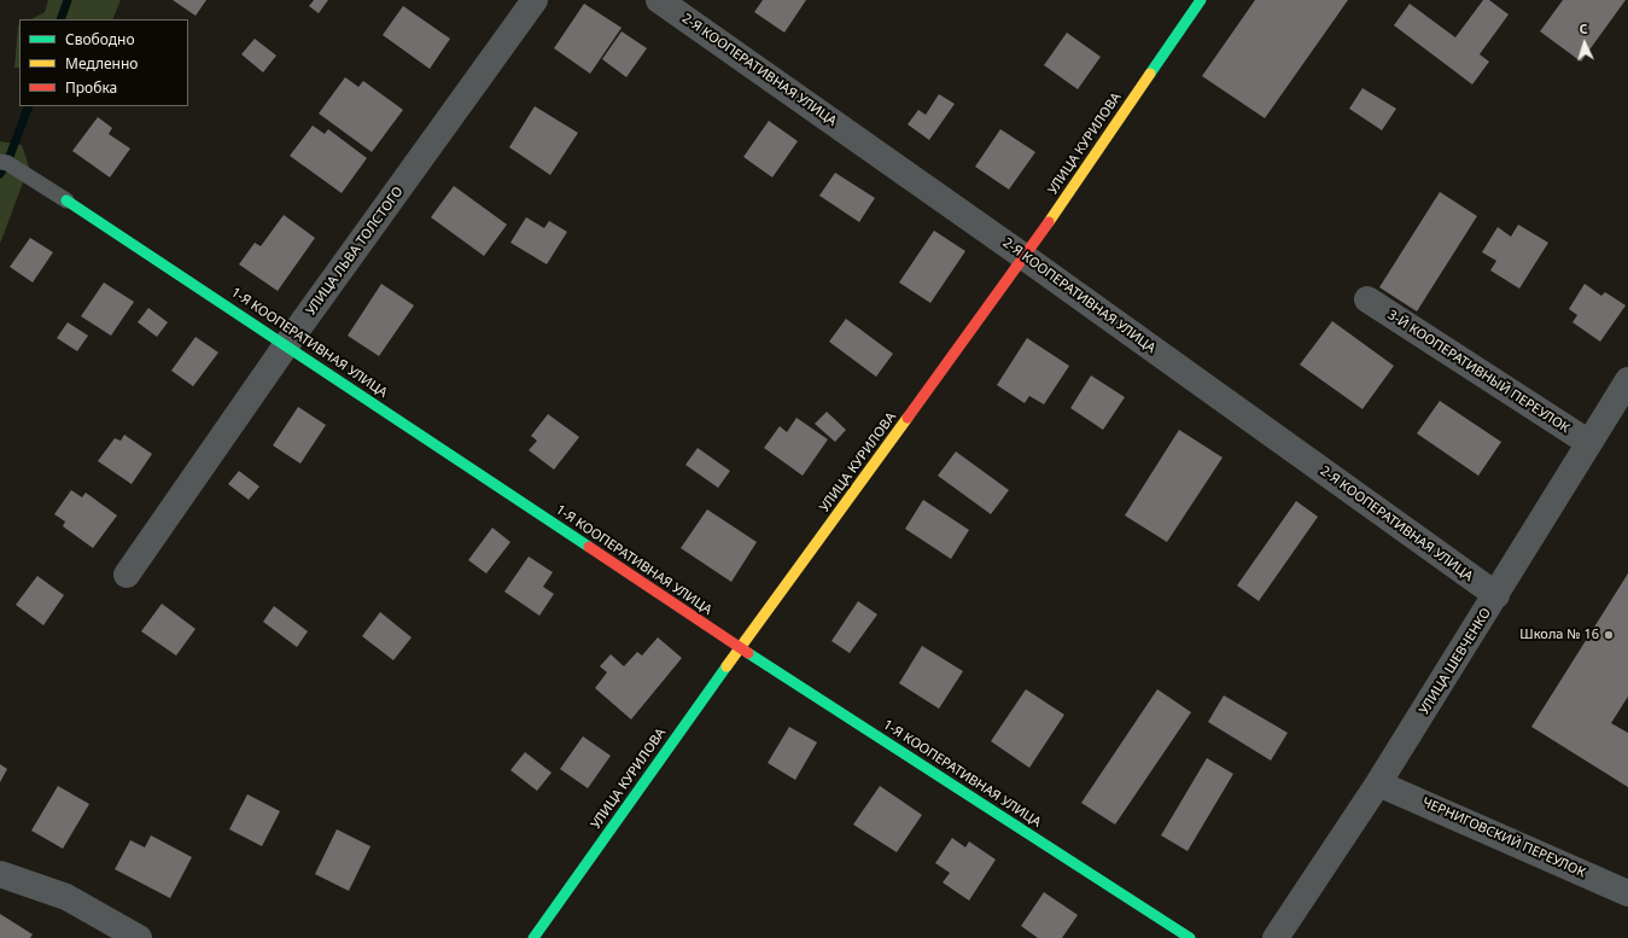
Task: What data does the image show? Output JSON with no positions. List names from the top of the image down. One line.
{"streets":{"street":["2-Я КООПЕРАТИВНАЯ УЛИЦА","УЛИЦА КУРИЛОВА","УЛИЦА ЛЬВА ТОЛСТОГО","1-Я КООПЕРАТИВНАЯ УЛИЦА","3-Й КООПЕРАТИВНЫЙ ПЕРЕУЛОК","УЛИЦА ШЕВЧЕНКО","ЧЕРНИГОВСКИЙ ПЕРЕУЛОК"]},"crossings":[["2-Я КООПЕРАТИВНАЯ УЛИЦА","УЛИЦА КУРИЛОВА"],["2-Я КООПЕРАТИВНАЯ УЛИЦА","УЛИЦА ШЕВЧЕНКО"],["УЛИЦА КУРИЛОВА","1-Я КООПЕРАТИВНАЯ УЛИЦА"],["УЛИЦА ЛЬВА ТОЛСТОГО","1-Я КООПЕРАТИВНАЯ УЛИЦА"],["3-Й КООПЕРАТИВНЫЙ ПЕРЕУЛОК","УЛИЦА ШЕВЧЕНКО"],["УЛИЦА ШЕВЧЕНКО","ЧЕРНИГОВСКИЙ ПЕРЕУЛОК"]],"places":["Школа № 16"],"legend":["Свободно","Медленно","Пробка"],"north":"top"}
